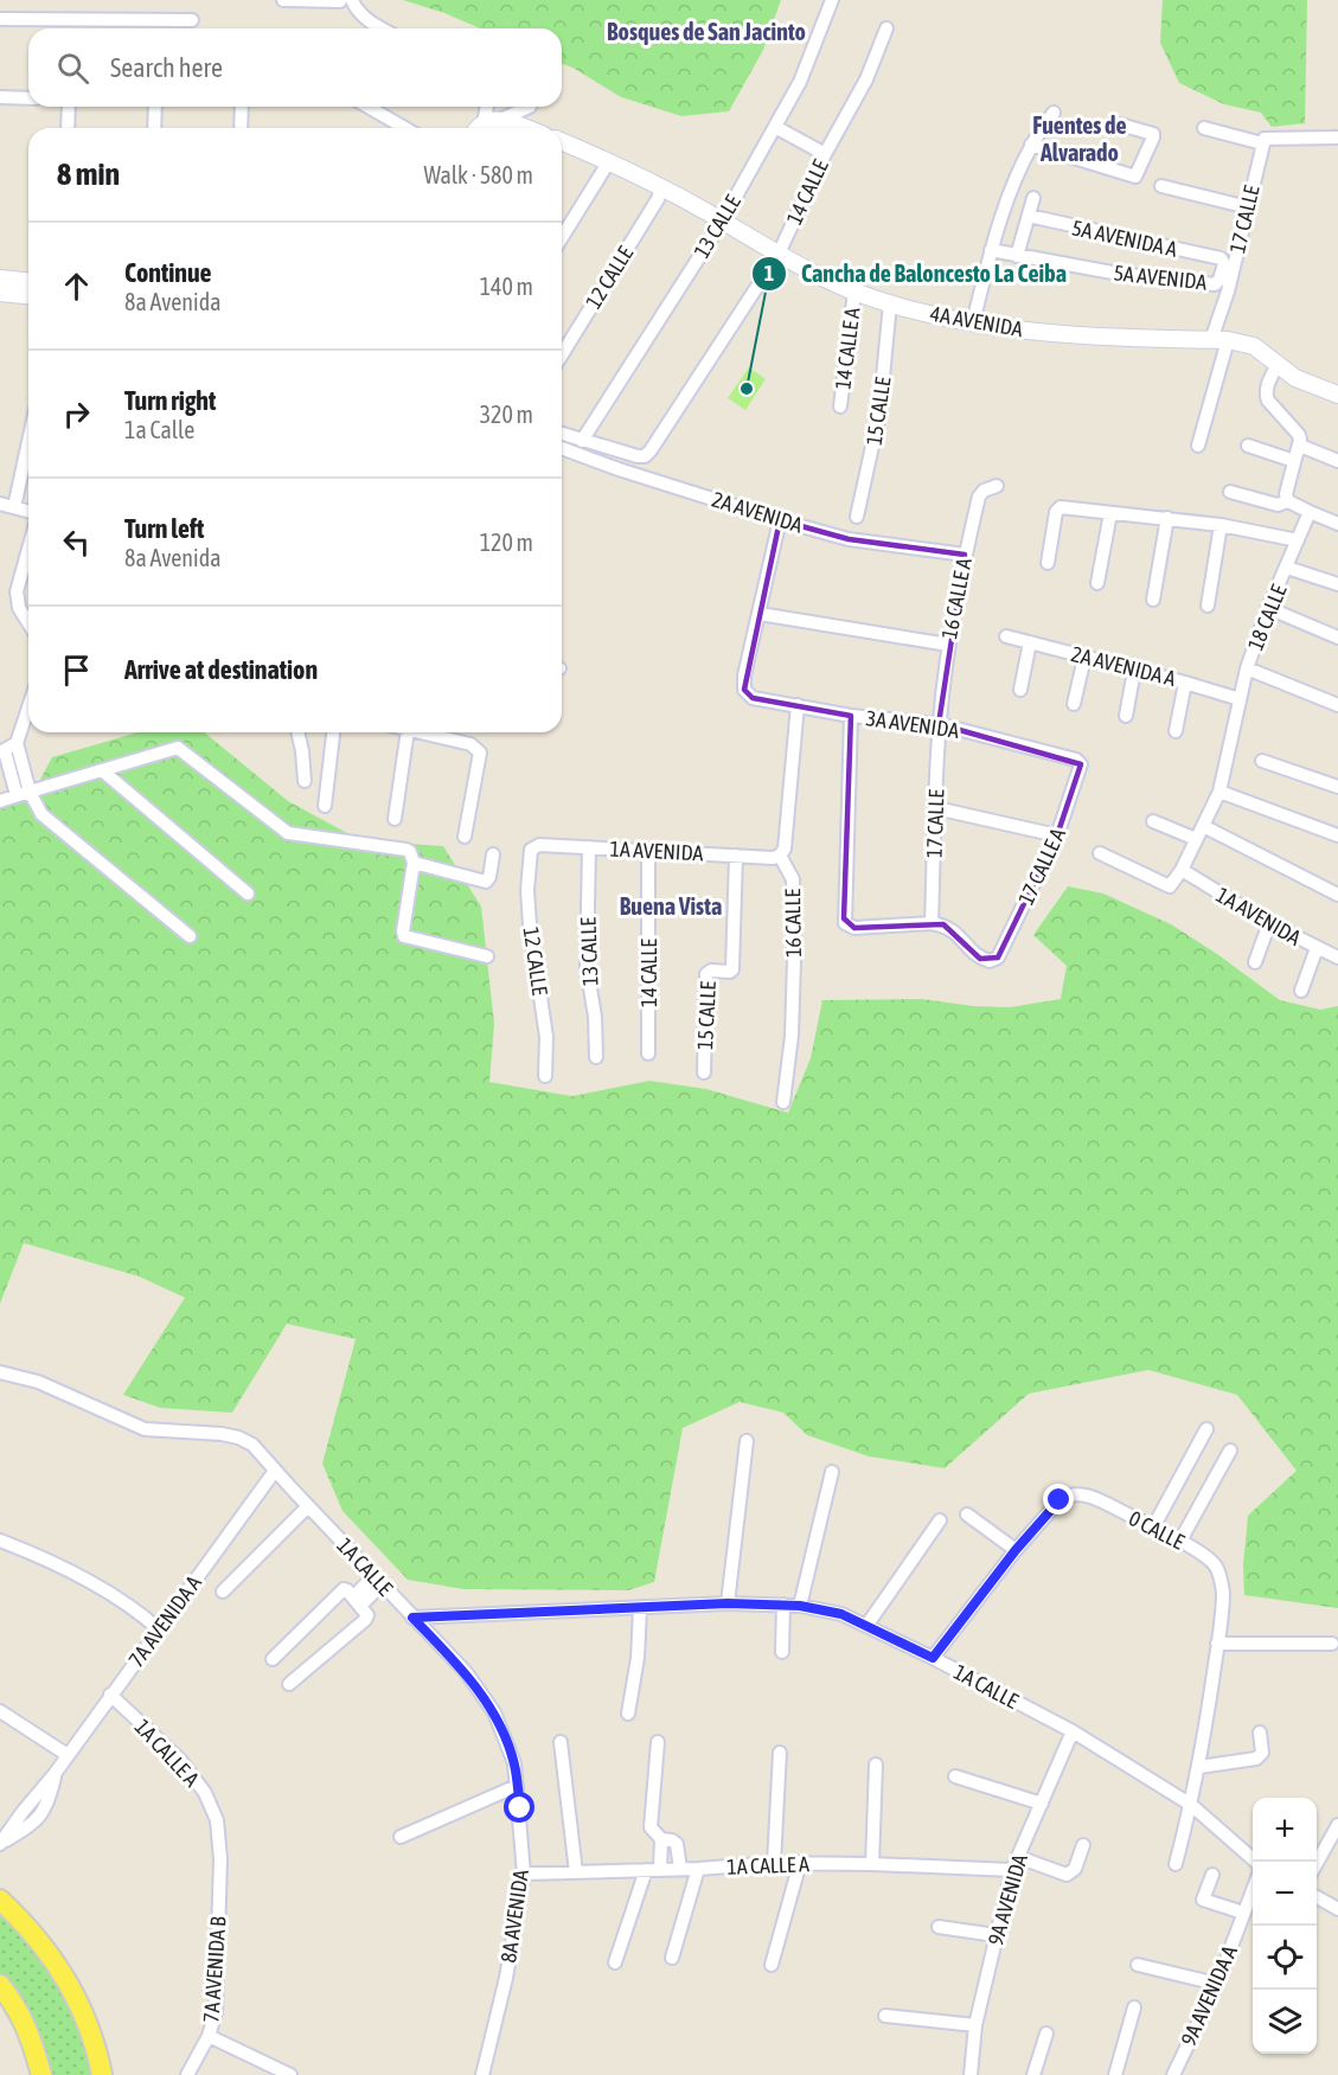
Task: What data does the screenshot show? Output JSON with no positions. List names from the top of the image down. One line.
{"streets":{"street":["14 CALLE","17 CALLE","13 CALLE","5A AVENIDA A","12 CALLE","5A AVENIDA","4A AVENIDA","14 CALLE A","15 CALLE","2A AVENIDA","16 CALLE A","18 CALLE","2A AVENIDA A","3A AVENIDA","1A AVENIDA","17 CALLE A","16 CALLE","0 CALLE","1A CALLE","7A AVENIDA A","1A CALLE A","9A AVENIDA","8A AVENIDA","7A AVENIDA B","9A AVENIDA A"]},"crossings":[["14 CALLE","13 CALLE"],["14 CALLE","4A AVENIDA"],["14 CALLE","1A AVENIDA"],["17 CALLE","4A AVENIDA"],["17 CALLE","16 CALLE A"],["17 CALLE","3A AVENIDA"],["17 CALLE","17 CALLE A"],["13 CALLE","4A AVENIDA"],["13 CALLE","1A AVENIDA"],["5A AVENIDA A","5A AVENIDA"],["12 CALLE","4A AVENIDA"],["12 CALLE","1A AVENIDA"],["4A AVENIDA","14 CALLE A"],["4A AVENIDA","15 CALLE"],["15 CALLE","1A AVENIDA"],["2A AVENIDA","16 CALLE A"],["16 CALLE A","3A AVENIDA"],["18 CALLE","2A AVENIDA A"],["18 CALLE","1A AVENIDA"],["3A AVENIDA","17 CALLE A"],["1A AVENIDA","16 CALLE"],["1A CALLE","7A AVENIDA A"],["1A CALLE","9A AVENIDA"],["1A CALLE","8A AVENIDA"],["7A AVENIDA A","1A CALLE A"],["1A CALLE A","9A AVENIDA"],["1A CALLE A","8A AVENIDA"],["1A CALLE A","7A AVENIDA B"]],"districts":["Bosques de San Jacinto","Fuentes de Alvarado","Buena Vista"],"places":["Cancha de Baloncesto La Ceiba"],"page":{"search":"Search here","heading":["8 min","Walk · 580 m"],"list":[["Continue","8a Avenida","140 m"],["Turn right","1a Calle","320 m"],["Turn left","8a Avenida","120 m"],"Arrive at destination"],"map_buttons":["+","−"]}}
